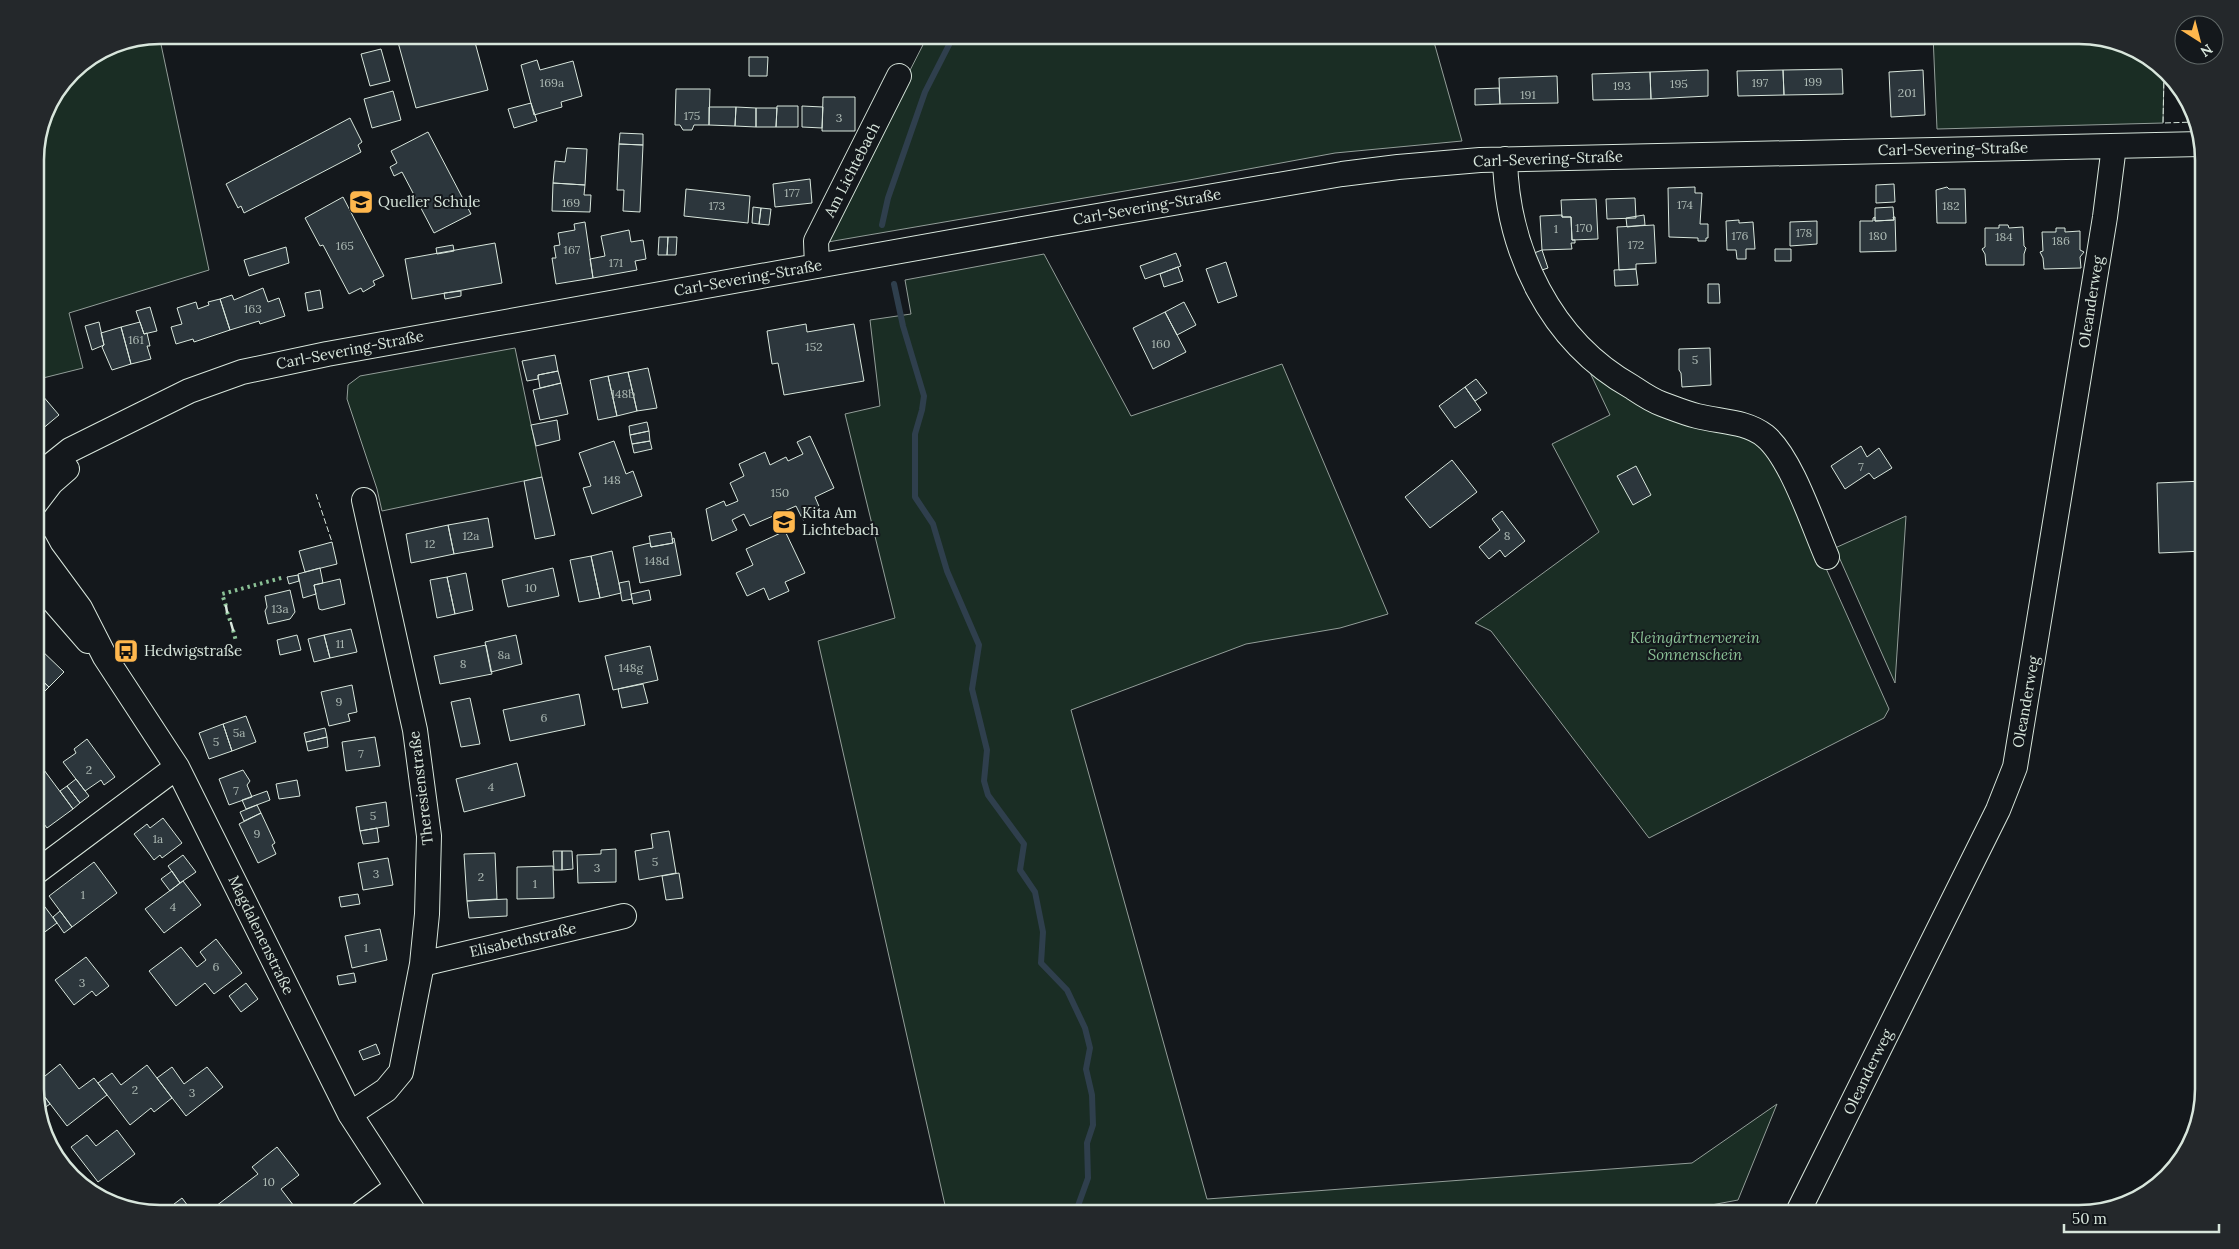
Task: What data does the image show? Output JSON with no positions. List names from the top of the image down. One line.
{"streets":{"street":["Carl-Severing-Straße","Am Lichtebach","Oleanderweg","Theresienstraße","Magdalenenstraße","Elisabethstraße"]},"crossings":[["Carl-Severing-Straße","Am Lichtebach"],["Carl-Severing-Straße","Oleanderweg"],["Theresienstraße","Magdalenenstraße"],["Theresienstraße","Elisabethstraße"]],"parks":["Kleingärtnerverein Sonnenschein"],"places":{"school or university":["Queller Schule","Kita Am Lichtebach"],"bus stop":["Hedwigstraße"]},"house_numbers":["199","169a","197","195","193","201","191","175","3","177","169","174","173","182","170","1","178","176","180","184","186","172","165","167","171","163","161","160","152","5","148b","7","148","150","12a","8","12","148d","10","13a","11","8a","8","148g","9","6","5a","5","7","2","4","7","5","9","1a","5","3","3","2","1","1","4","1","6","3","2","3","10"],"scale_bar":"50 m","north":"bottom right"}
